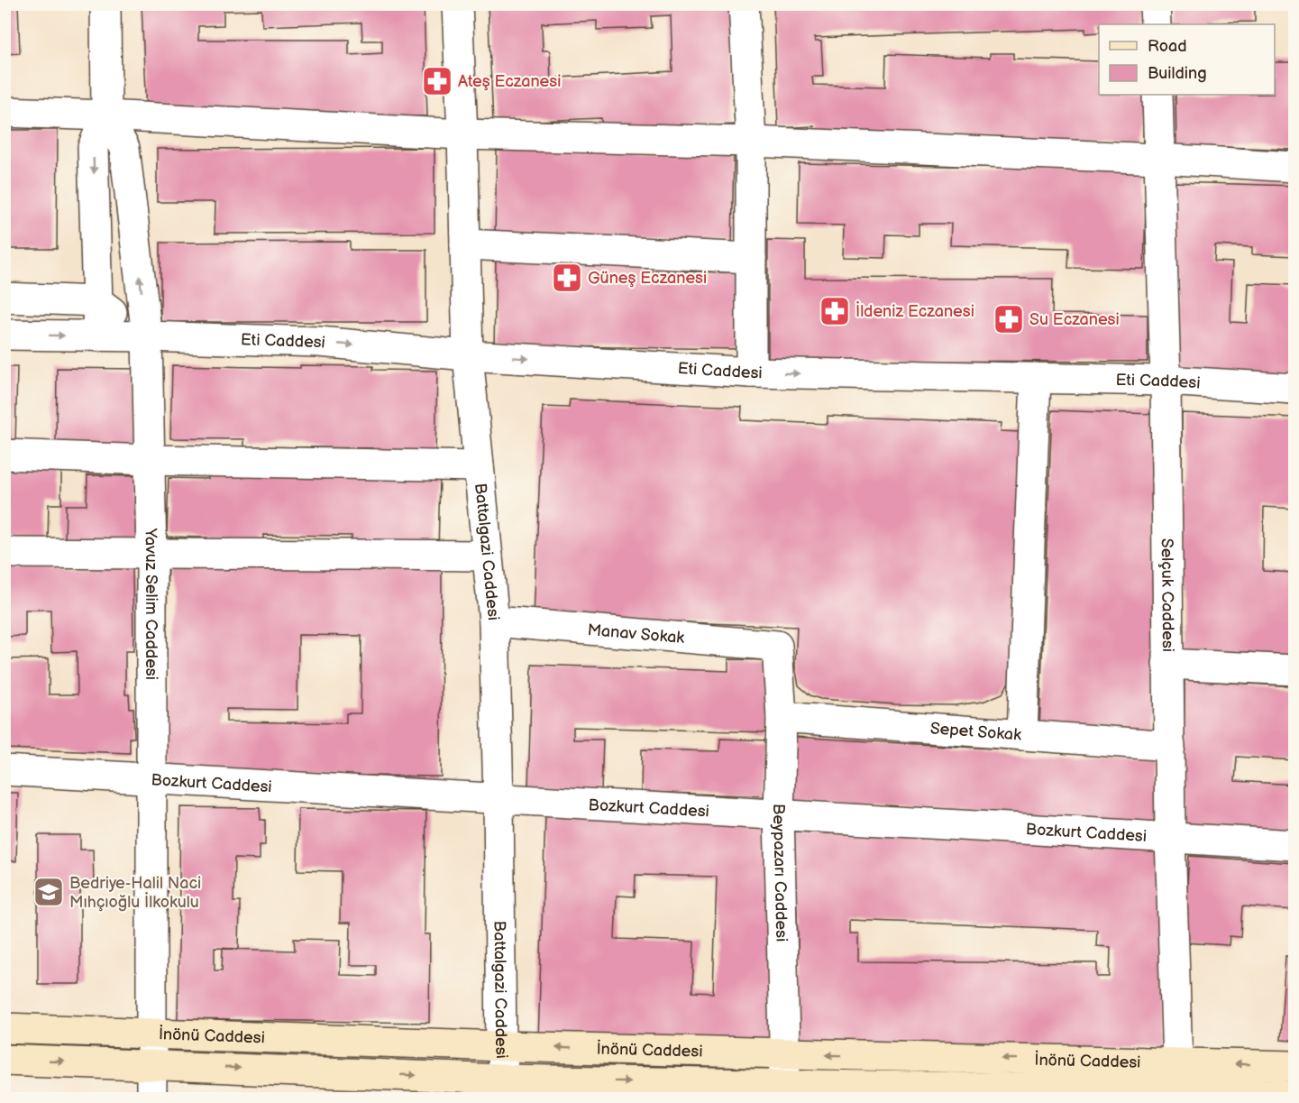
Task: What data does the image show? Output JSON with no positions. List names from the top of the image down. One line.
{"streets":{"main road":["İnönü Caddesi"],"street":["Eti Caddesi","Battalgazi Caddesi","Selçuk Caddesi","Yavuz Selim Caddesi","Manav Sokak","Sepet Sokak","Bozkurt Caddesi","Beypazarı Caddesi"]},"crossings":[["Eti Caddesi","Battalgazi Caddesi"],["Eti Caddesi","Selçuk Caddesi"],["Eti Caddesi","Yavuz Selim Caddesi"],["Battalgazi Caddesi","Manav Sokak"],["Battalgazi Caddesi","Bozkurt Caddesi"],["Battalgazi Caddesi","İnönü Caddesi"],["Selçuk Caddesi","Sepet Sokak"],["Selçuk Caddesi","Bozkurt Caddesi"],["Selçuk Caddesi","İnönü Caddesi"],["Yavuz Selim Caddesi","Bozkurt Caddesi"],["Yavuz Selim Caddesi","İnönü Caddesi"],["Manav Sokak","Beypazarı Caddesi"],["Sepet Sokak","Beypazarı Caddesi"],["Bozkurt Caddesi","Beypazarı Caddesi"],["Beypazarı Caddesi","İnönü Caddesi"]],"places":{"pharmacy":["Ateş Eczanesi","Güneş Eczanesi","İldeniz Eczanesi","Su Eczanesi"],"school or university":["Bedriye-Halil Naci Mıhçıoğlu İlkokulu"]},"legend":["Road","Building"]}
